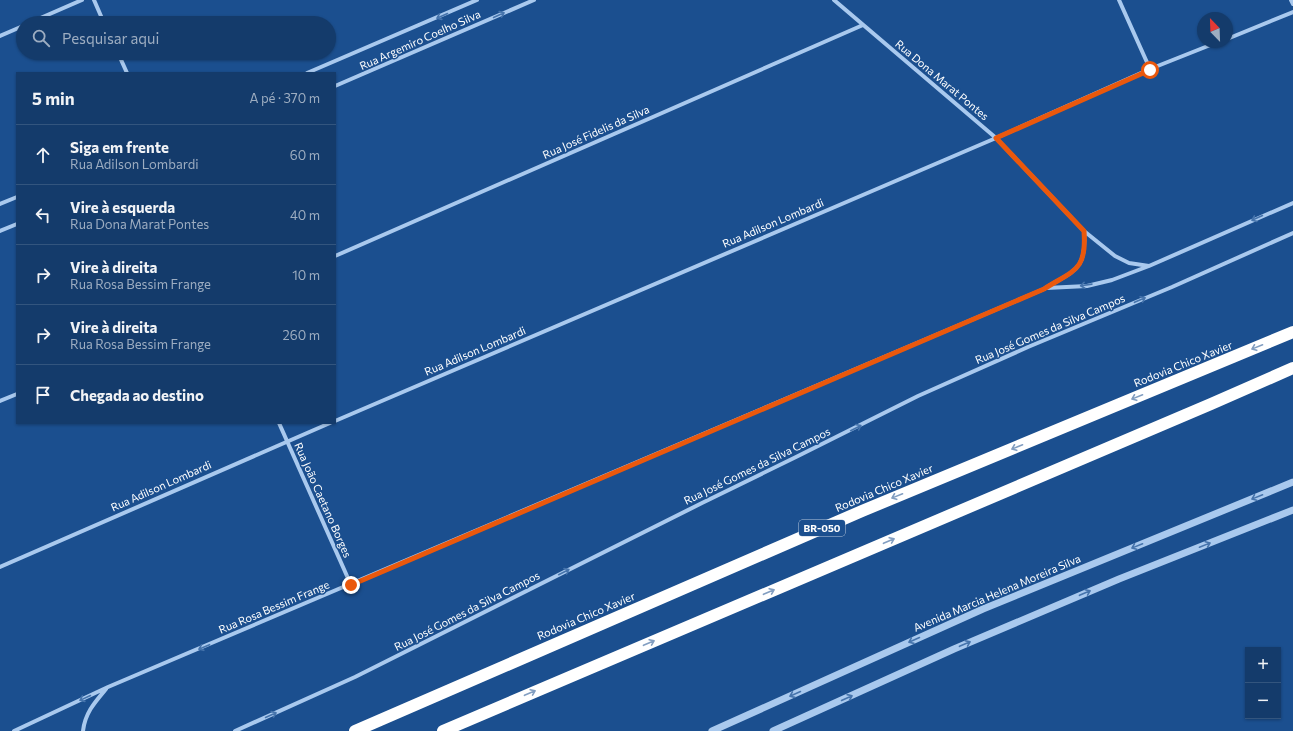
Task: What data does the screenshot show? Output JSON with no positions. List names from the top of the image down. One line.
{"streets":{"highway":["Rodovia Chico Xavier","BR-050"],"street":["Rua Argemiro Coelho Silva","Rua Dona Marat Pontes","Rua José Fidelis da Silva","Rua Adilson Lombardi","Rua José Gomes da Silva Campos","Rua João Caetano Borges","Avenida Marcia Helena Moreira Silva","Rua Rosa Bessim Frange"]},"crossings":[["Rua Dona Marat Pontes","Rua José Fidelis da Silva"],["Rua Dona Marat Pontes","Rua Adilson Lombardi"],["Rua Dona Marat Pontes","Rua Rosa Bessim Frange"],["Rua Adilson Lombardi","Rua João Caetano Borges"],["Rua João Caetano Borges","Rua Rosa Bessim Frange"]],"one_way":["Rua José Gomes da Silva Campos"],"north":"top left","page":{"search":"Pesquisar aqui","heading":["5 min","A pé · 370 m"],"list":[["Siga em frente","Rua Adilson Lombardi","60 m"],["Vire à esquerda","Rua Dona Marat Pontes","40 m"],["Vire à direita","Rua Rosa Bessim Frange","10 m"],["Vire à direita","Rua Rosa Bessim Frange","260 m"],"Chegada ao destino"],"map_buttons":["+","−"]}}
